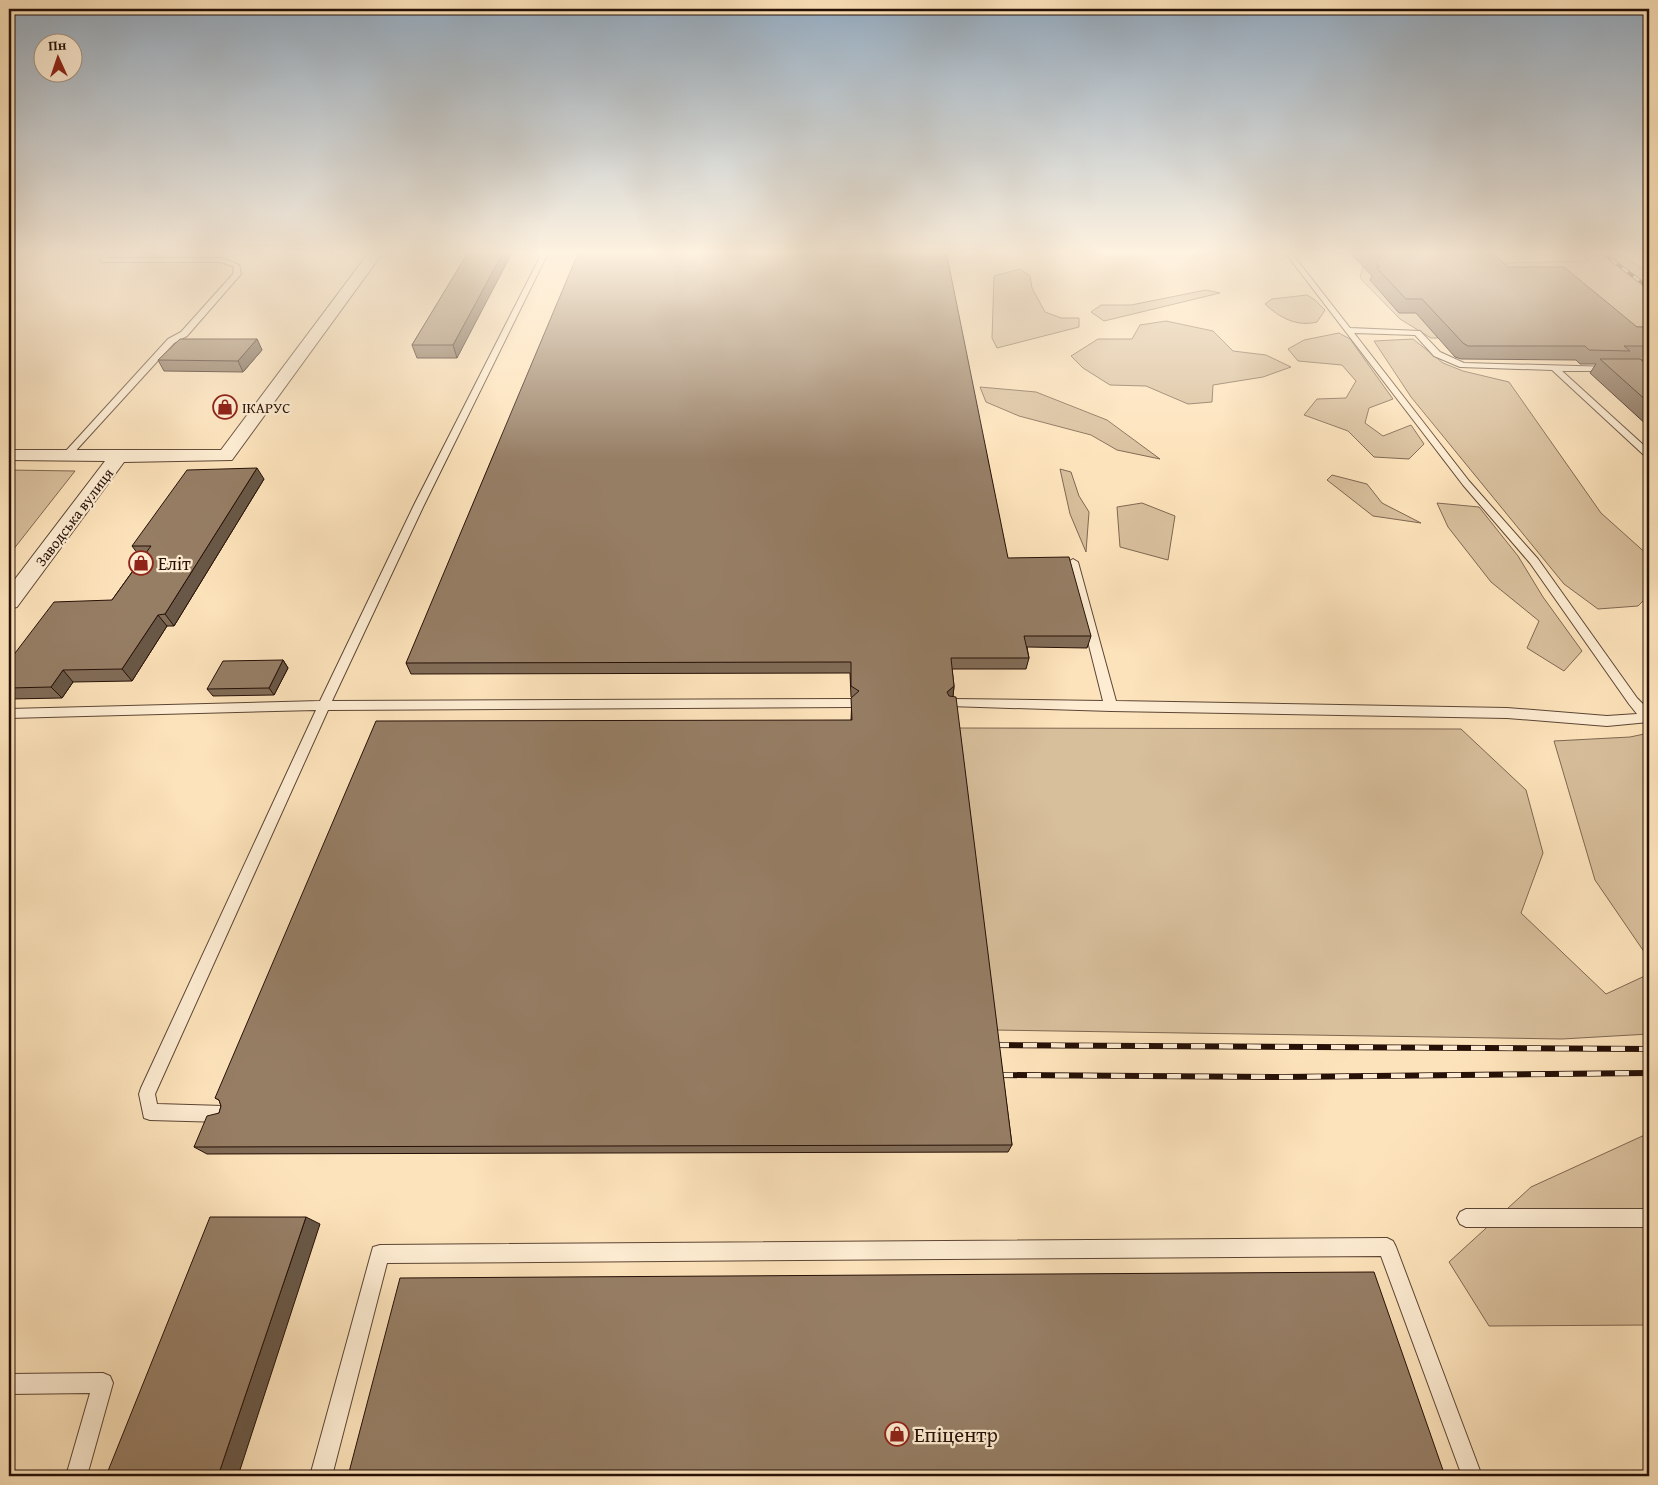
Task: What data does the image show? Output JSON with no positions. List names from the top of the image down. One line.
{"streets":{"street":["Заводська вулиця"]},"places":{"shop":["ІКАРУС","Еліт","Епіцентр"]},"north":"top"}
